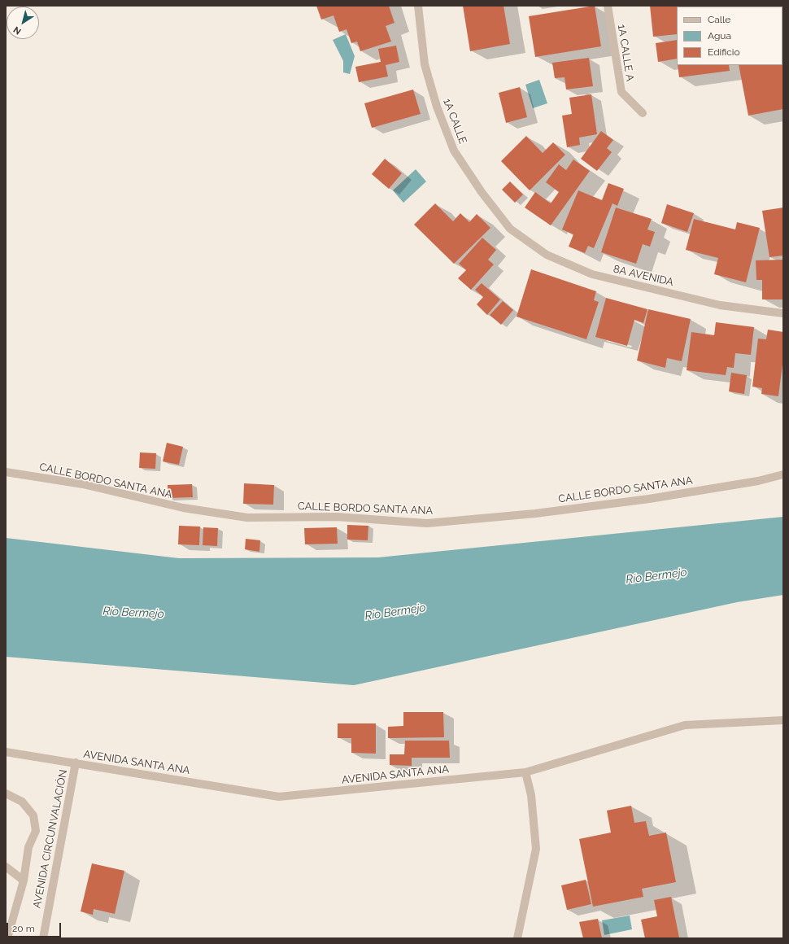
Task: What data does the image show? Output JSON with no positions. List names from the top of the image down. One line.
{"streets":{"street":["1A CALLE A","1A CALLE","8A AVENIDA","CALLE BORDO SANTA ANA","AVENIDA SANTA ANA","AVENIDA CIRCUNVALACIÓN"]},"crossings":[["1A CALLE","8A AVENIDA"],["AVENIDA SANTA ANA","AVENIDA CIRCUNVALACIÓN"]],"water":["Río Bermejo"],"legend":["Calle","Agua","Edificio"],"scale_bar":"20 m","north":"bottom left"}
